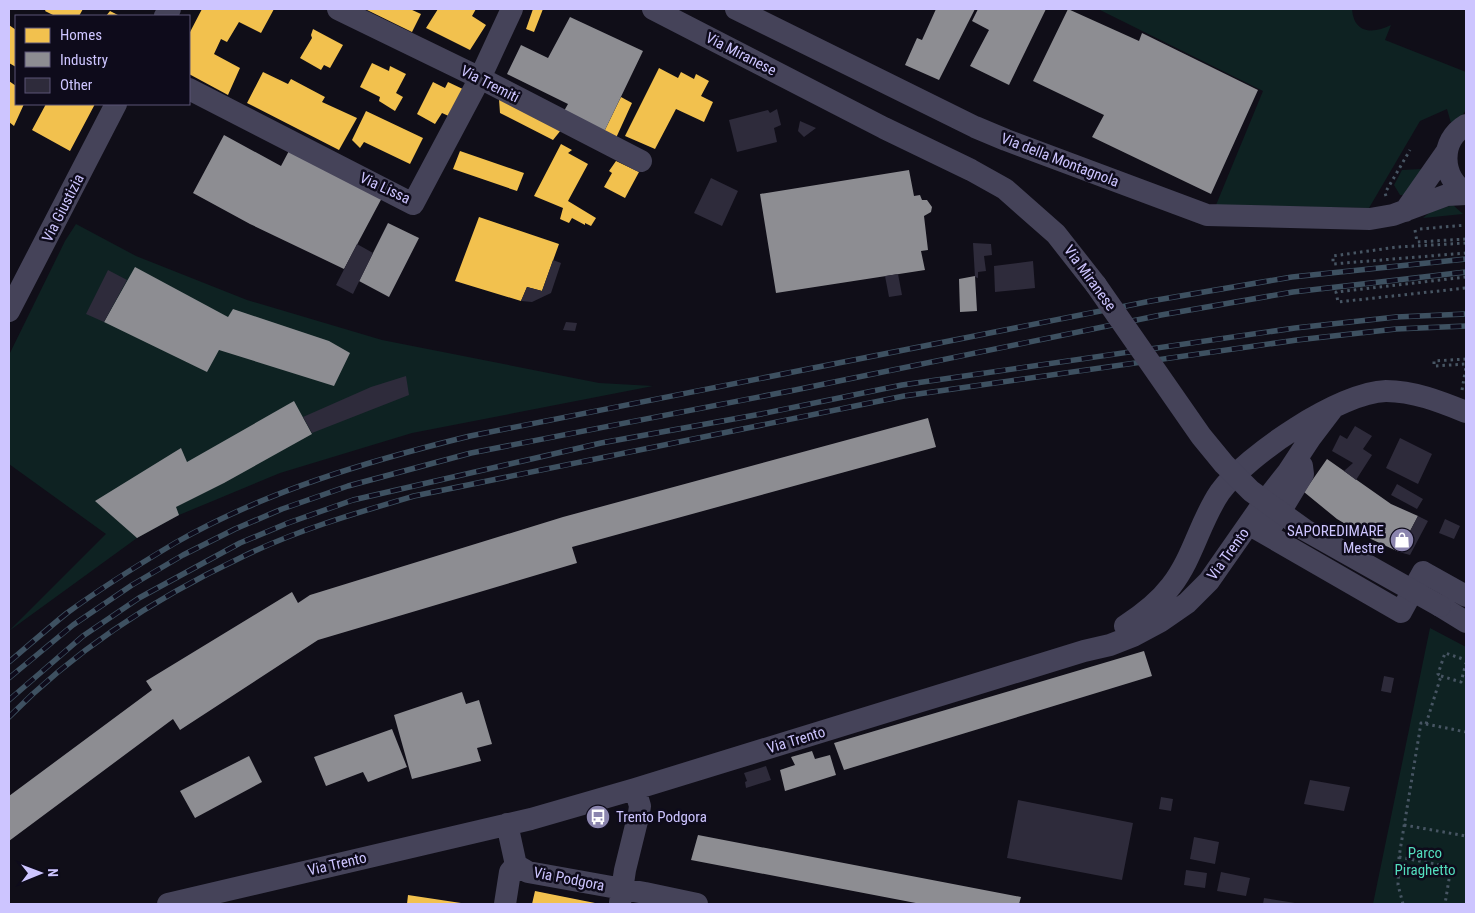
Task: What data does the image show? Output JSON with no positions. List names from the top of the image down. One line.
{"streets":{"street":["Via Miranese","Via Tremiti","Via della Montagnola","Via Lissa","Via Giustizia","Via Trento","Via Podgora"]},"crossings":[["Via Tremiti","Via Lissa"],["Via Trento","Via Podgora"]],"parks":["Parco Piraghetto"],"places":{"shop":["SAPOREDIMARE Mestre"],"bus stop":["Trento Podgora"]},"legend":["Homes","Industry","Other"],"north":"right"}
